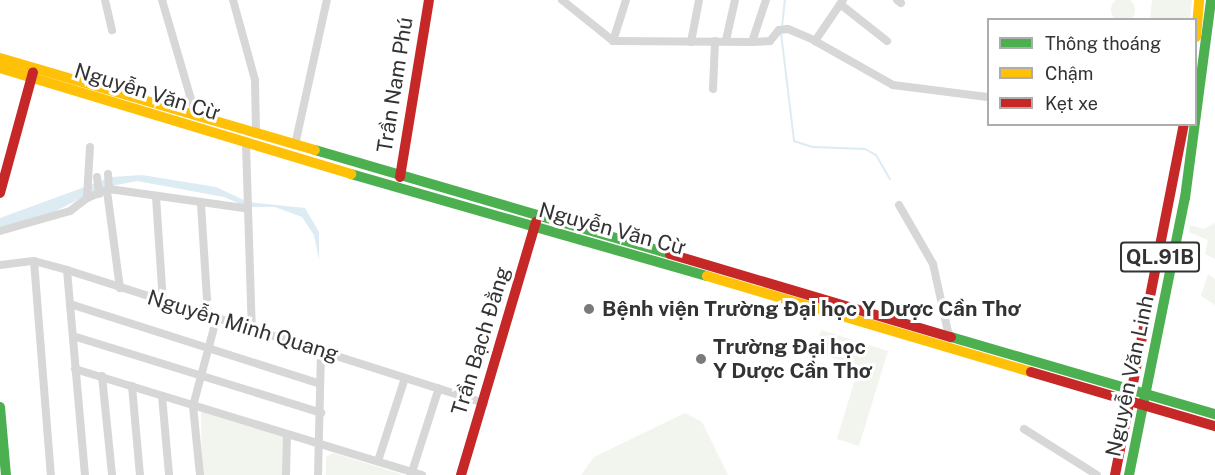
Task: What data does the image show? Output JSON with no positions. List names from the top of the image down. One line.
{"streets":{"main road":["Trần Nam Phú","Nguyễn Văn Cừ","QL.91B","Trần Bạch Đằng","Nguyễn Văn Linh"],"street":["Nguyễn Minh Quang"]},"crossings":[["Trần Nam Phú","Nguyễn Văn Cừ"],["Nguyễn Văn Cừ","Trần Bạch Đằng"],["Nguyễn Văn Cừ","Nguyễn Văn Linh"],["Nguyễn Minh Quang","Trần Bạch Đằng"]],"places":["Bệnh viện Trường Đại học Y Dược Cần Thơ","Trường Đại học Y Dược Cần Thơ"],"legend":["Thông thoáng","Chậm","Kẹt xe"]}
